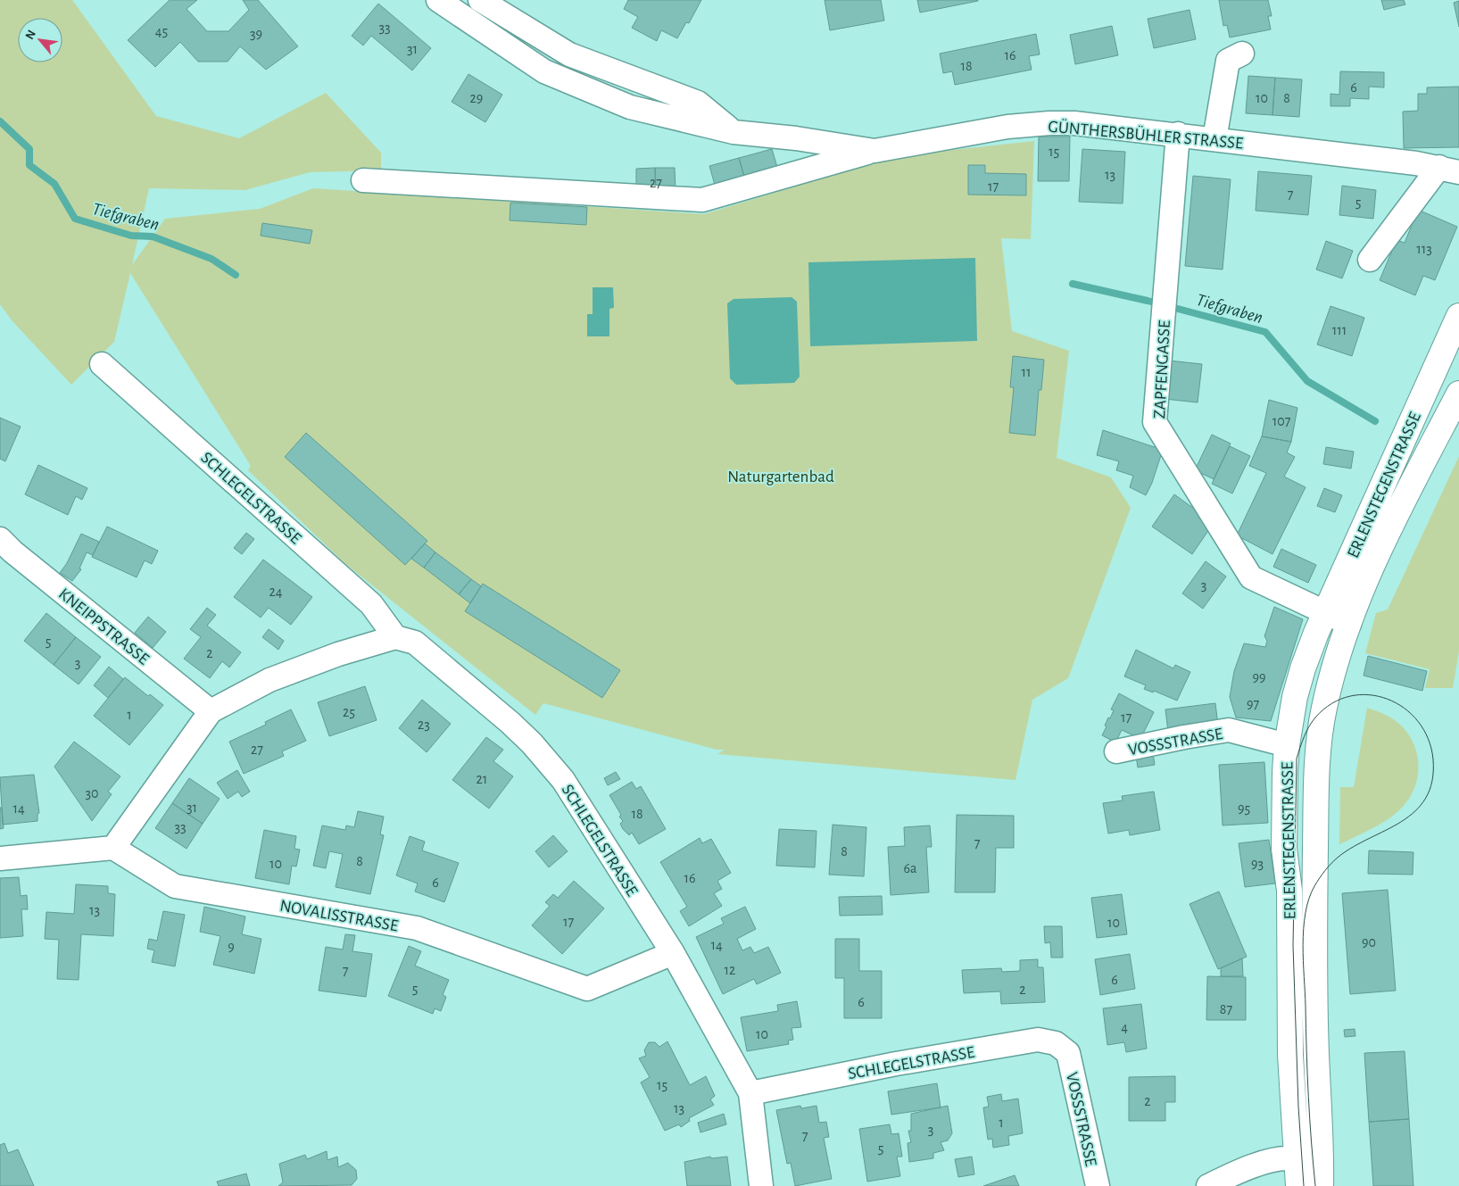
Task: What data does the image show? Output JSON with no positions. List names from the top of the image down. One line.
{"streets":{"main road":["ERLENSTEGENSTRASSE"],"street":["GÜNTHERSBÜHLER STRASSE","ZAPFENGASSE","SCHLEGELSTRASSE","KNEIPPSTRASSE","VOSSSTRASSE","NOVALISSTRASSE"]},"crossings":[["GÜNTHERSBÜHLER STRASSE","ZAPFENGASSE"],["ZAPFENGASSE","ERLENSTEGENSTRASSE"],["ERLENSTEGENSTRASSE","VOSSSTRASSE"],["SCHLEGELSTRASSE","VOSSSTRASSE"],["SCHLEGELSTRASSE","NOVALISSTRASSE"]],"water":["Tiefgraben"],"parks":["Naturgartenbad"],"house_numbers":["33","45","39","31","16","18","6","29","10","8","15","13","27","17","7","5","113","111","11","107","3","24","5","2","3","99","97","25","1","17","23","27","21","30","31","14","95","18","33","7","8","8","10","93","6a","16","6","13","17","10","90","14","9","12","7","6","5","2","6","87","4","10","15","2","13","1","3","7","5"],"north":"top left"}
